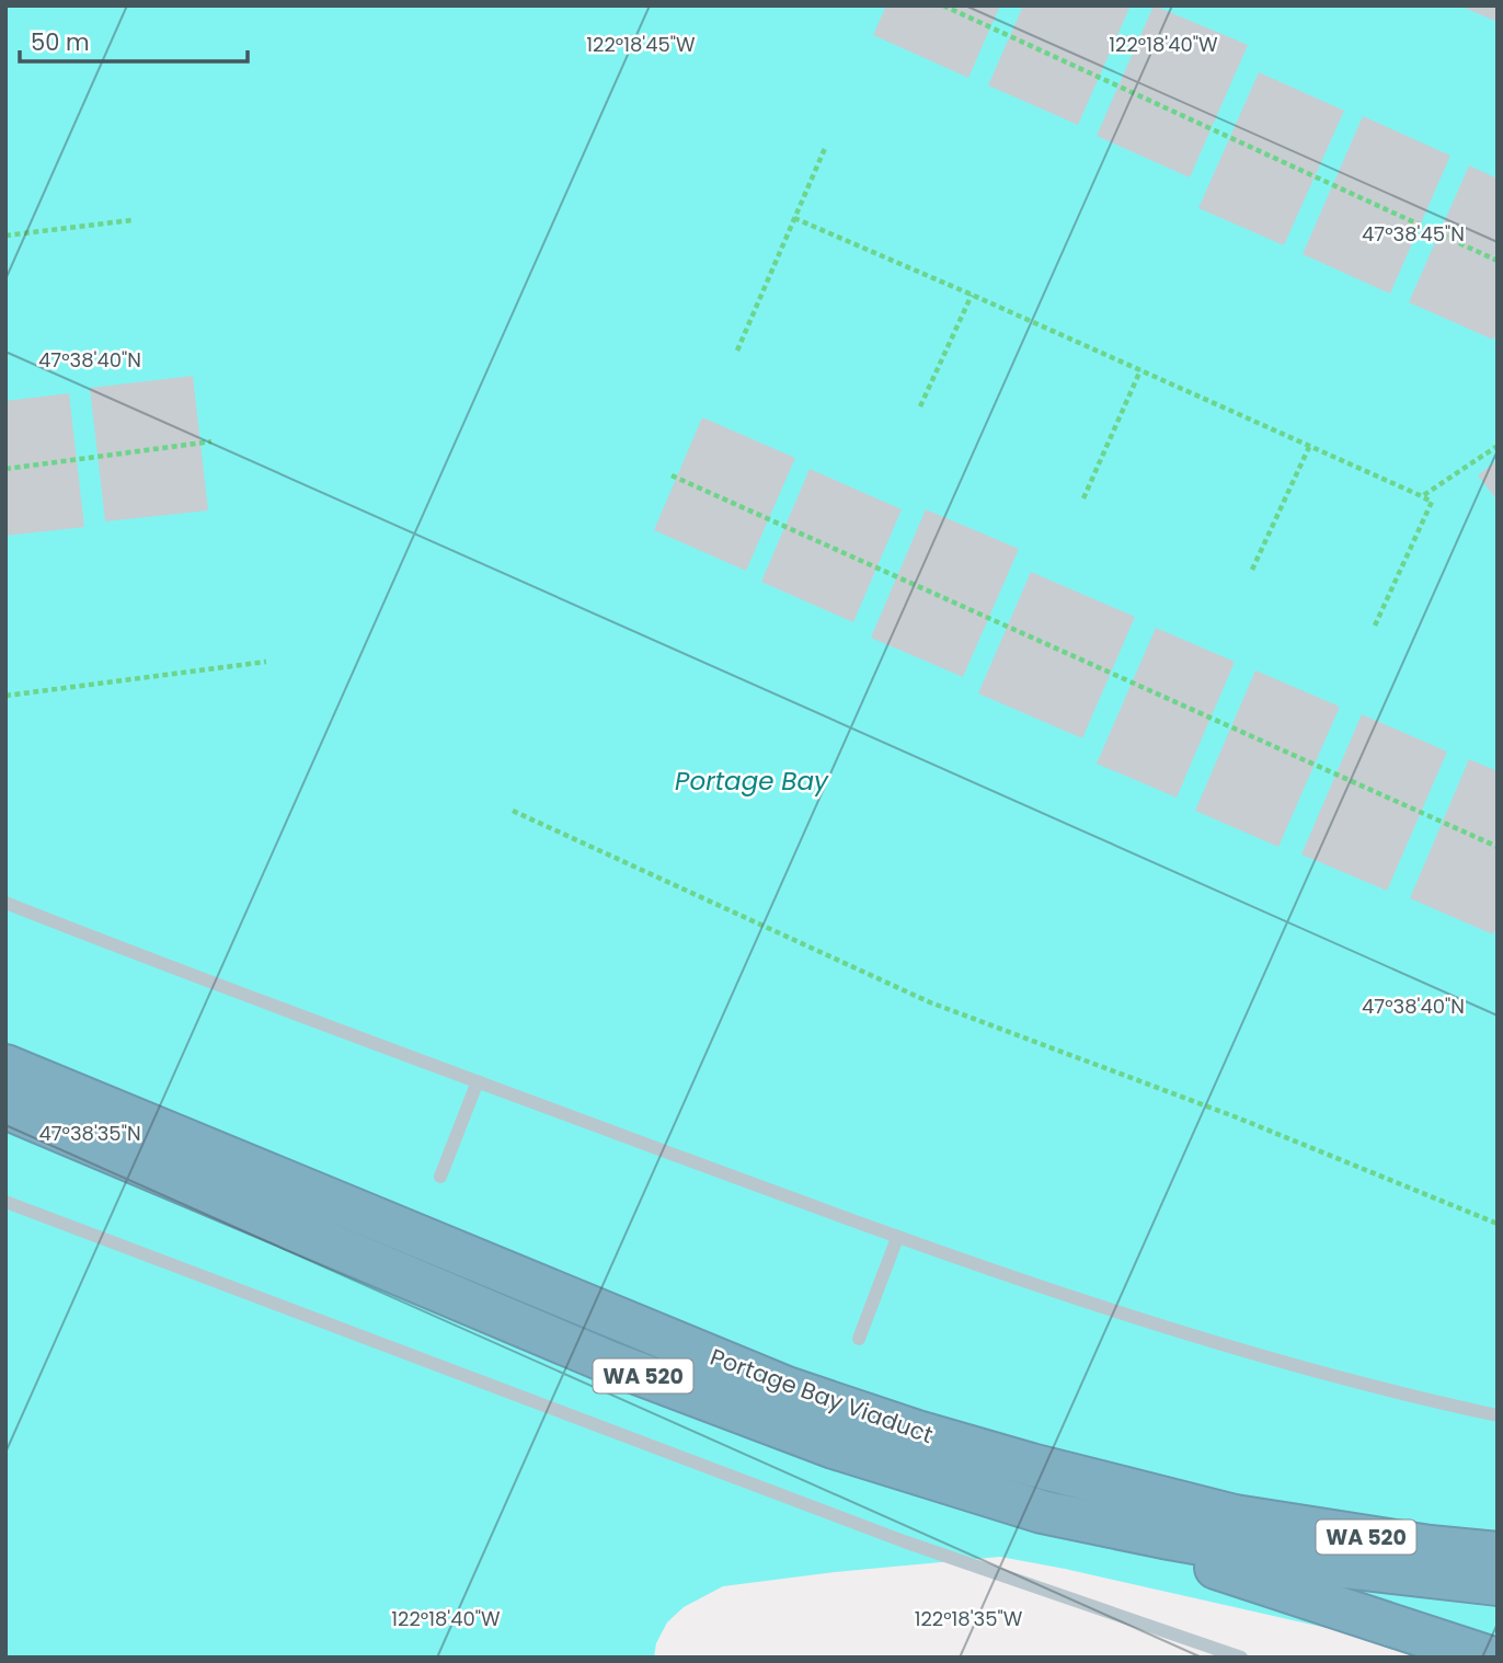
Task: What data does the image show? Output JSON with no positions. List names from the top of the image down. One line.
{"streets":{"highway":["WA 520","Portage Bay Viaduct"]},"water":["Portage Bay"],"scale_bar":"50 m","coordinates":["122°18'45\"W","122°18'40\"W","47°38'45\"N","47°38'40\"N","47°38'35\"N","122°18'35\"W"]}
